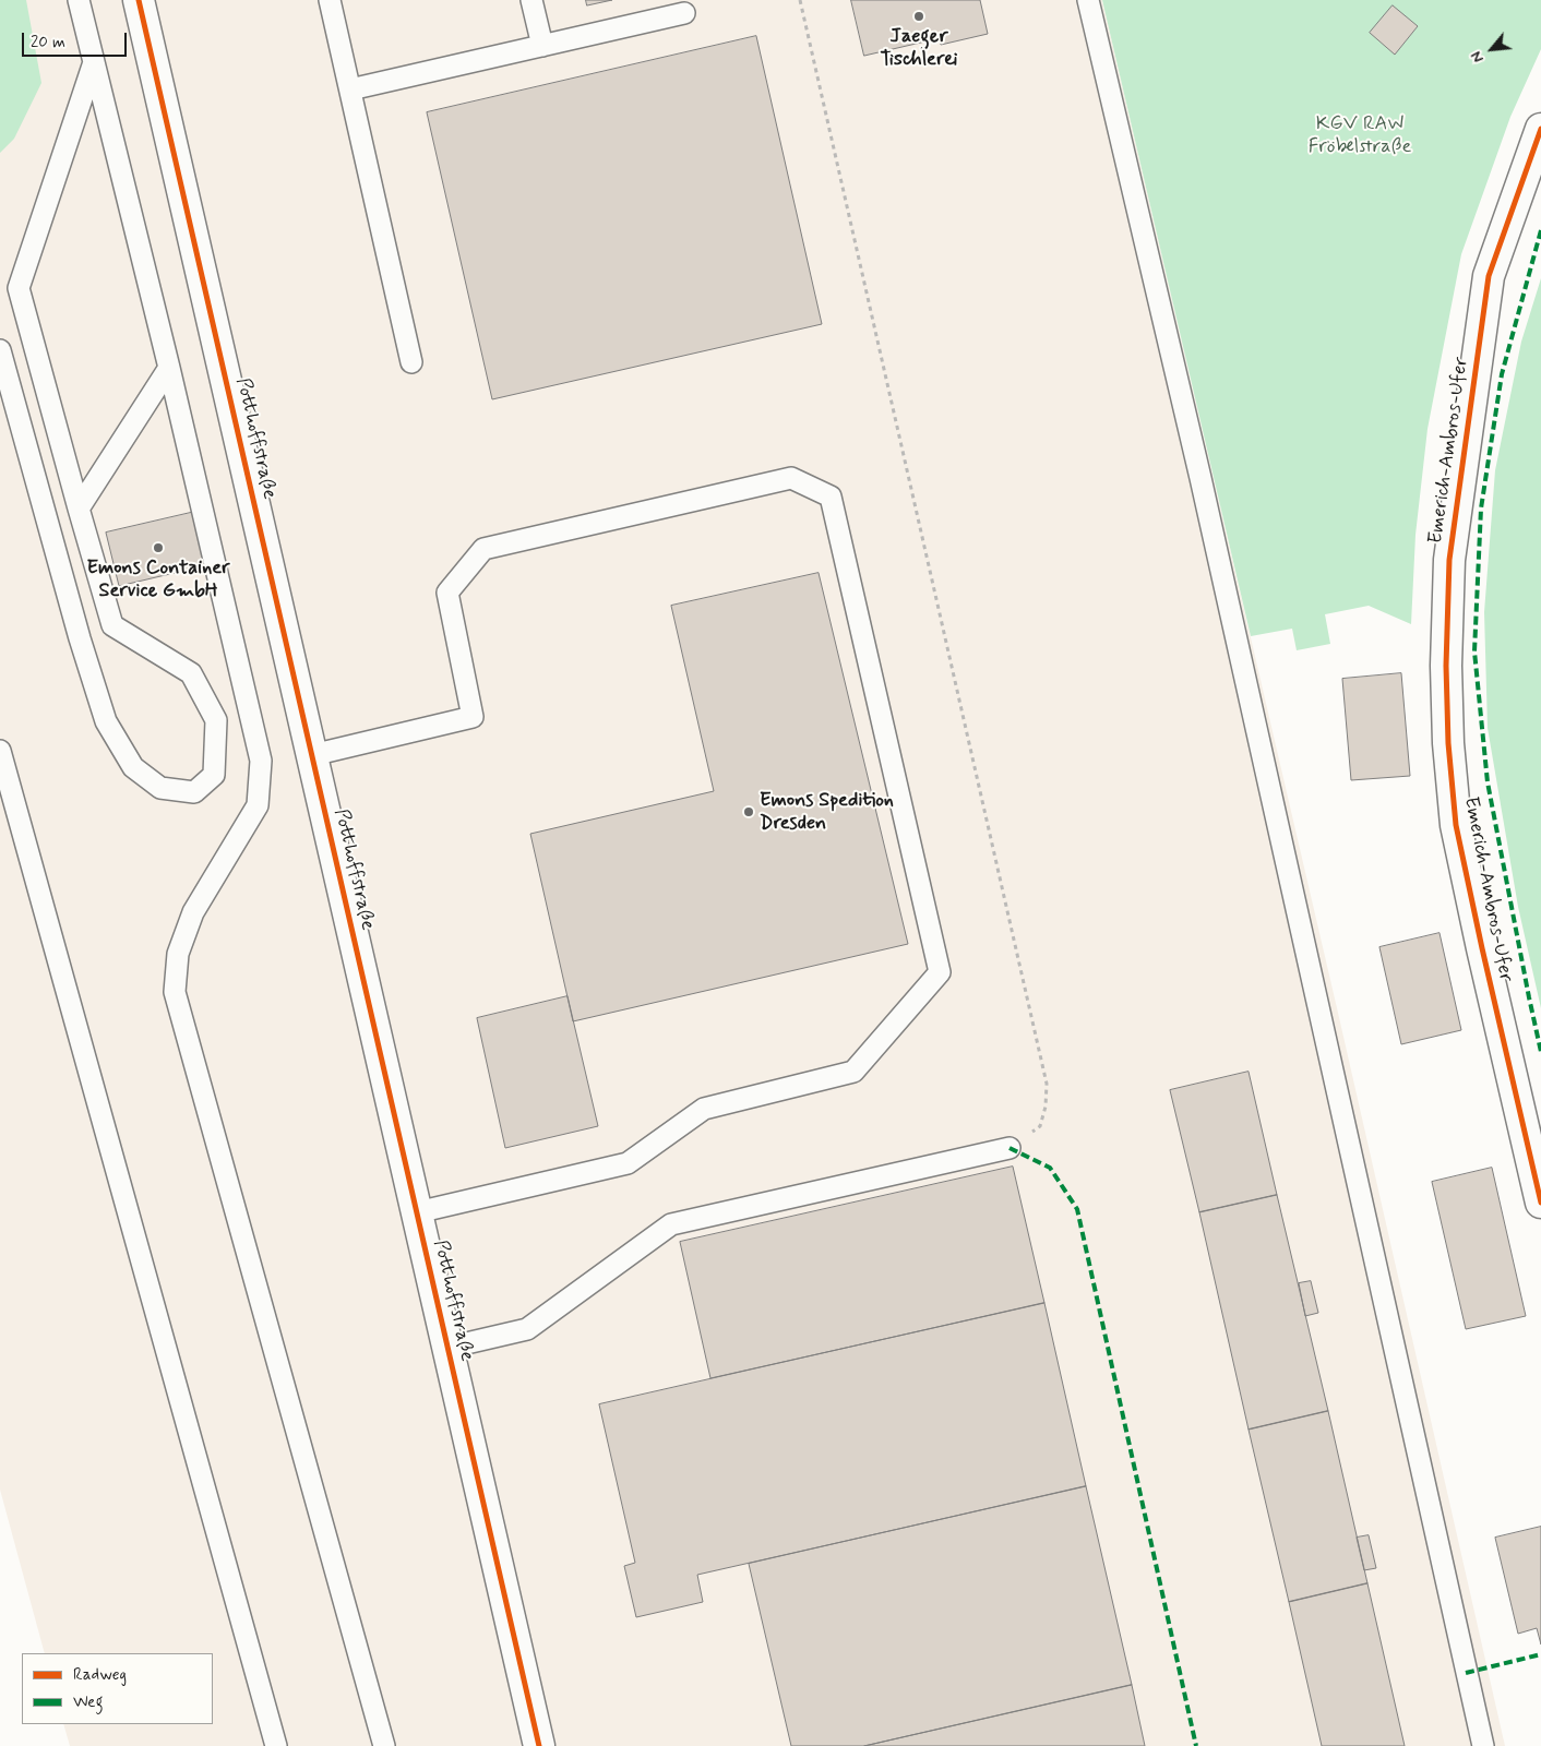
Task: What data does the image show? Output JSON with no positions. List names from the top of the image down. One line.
{"streets":{"street":["Potthoffstraße","Emerich-Ambros-Ufer"]},"parks":["KGV RAW Fröbelstraße"],"places":["Jaeger Tischlerei","Emons Container Service GmbH","Emons Spedition Dresden"],"legend":["Radweg","Weg"],"scale_bar":"20 m","north":"bottom left"}
